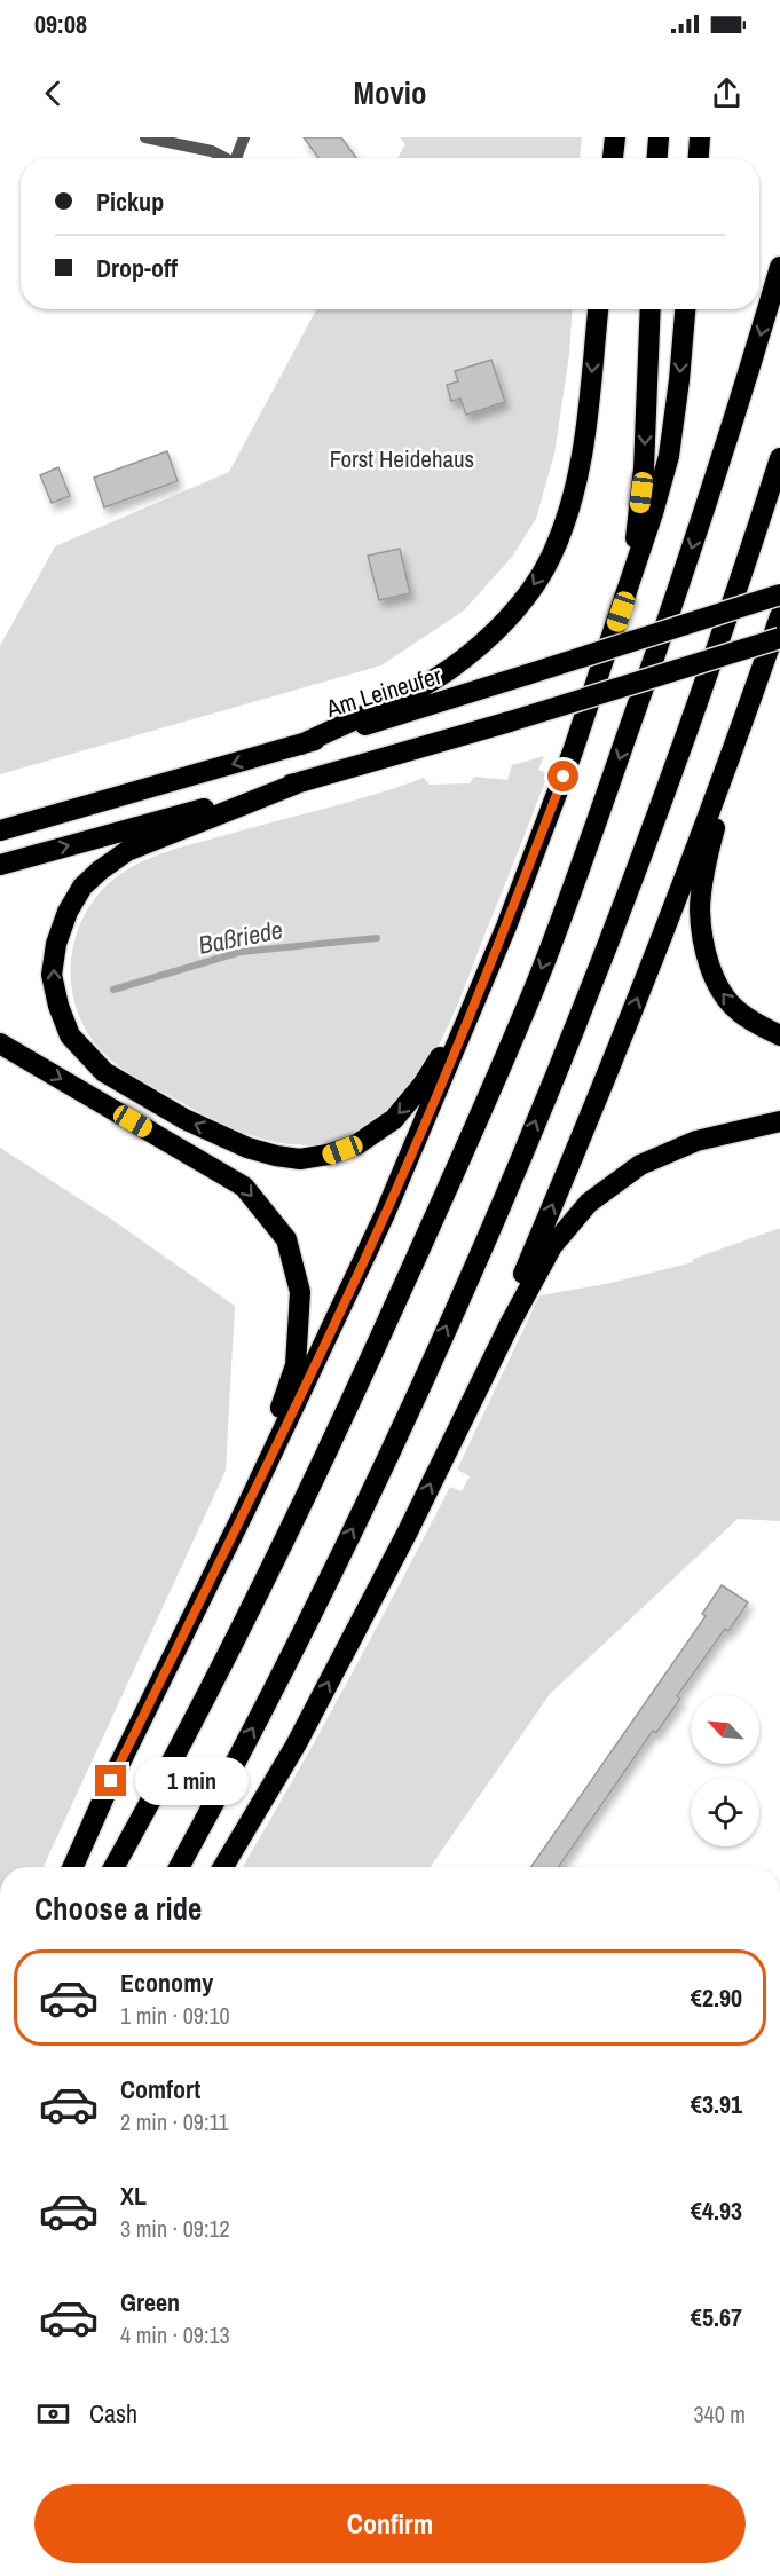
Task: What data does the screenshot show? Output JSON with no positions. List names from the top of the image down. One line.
{"streets":{"highway":["Am Leineufer"]},"water":["Baßriede"],"parks":["Forst Heidehaus"],"north":"top left","page":{"status":"09:08","header":"Movio","banner":["Pickup","Drop-off"],"bubble":"1 min","heading":"Choose a ride","list":[{"name":"Economy","note":"1 min · 09:10","value":"€2.90"},{"name":"Comfort","note":"2 min · 09:11","value":"€3.91"},{"name":"XL","note":"3 min · 09:12","value":"€4.93"},{"name":"Green","note":"4 min · 09:13","value":"€5.67"}],"pay":["Cash","340 m"],"buttons":"Confirm"}}
